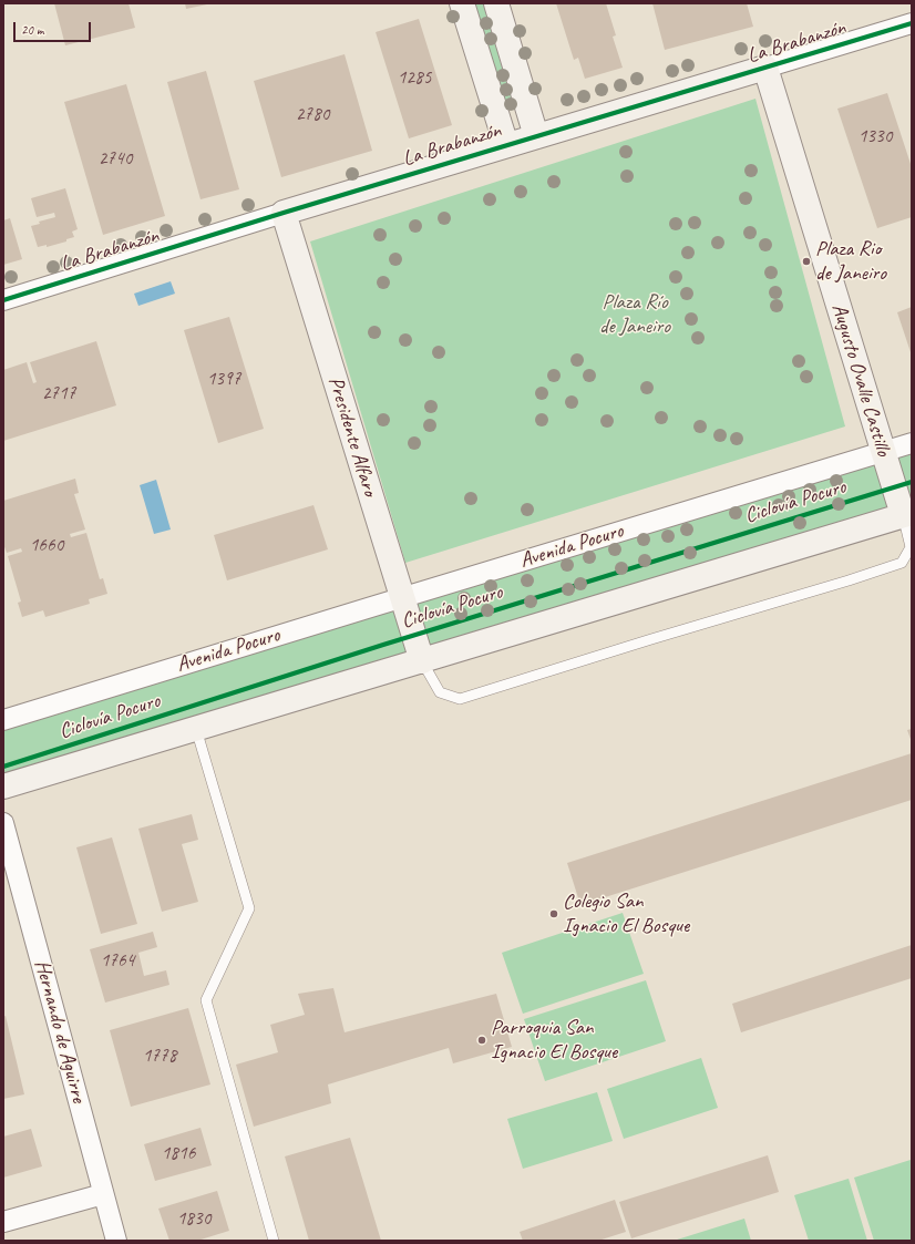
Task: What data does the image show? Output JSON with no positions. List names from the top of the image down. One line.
{"streets":{"street":["La Brabanzón","Augusto Ovalle Castillo","Presidente Alfaro","Avenida Pocuro","Hernando de Aguirre"],"cycle path":["Ciclovía Pocuro"]},"crossings":[["La Brabanzón","Augusto Ovalle Castillo"],["La Brabanzón","Presidente Alfaro"],["Augusto Ovalle Castillo","Avenida Pocuro"],["Presidente Alfaro","Avenida Pocuro"]],"parks":["Plaza Río de Janeiro"],"places":["Plaza Rio de Janeiro","Colegio San Ignacio El Bosque","Parroquia San Ignacio El Bosque"],"house_numbers":["1285","2780","1330","2740","1397","2717","1660","1764","1778","1816","1830"],"scale_bar":"20 m"}
